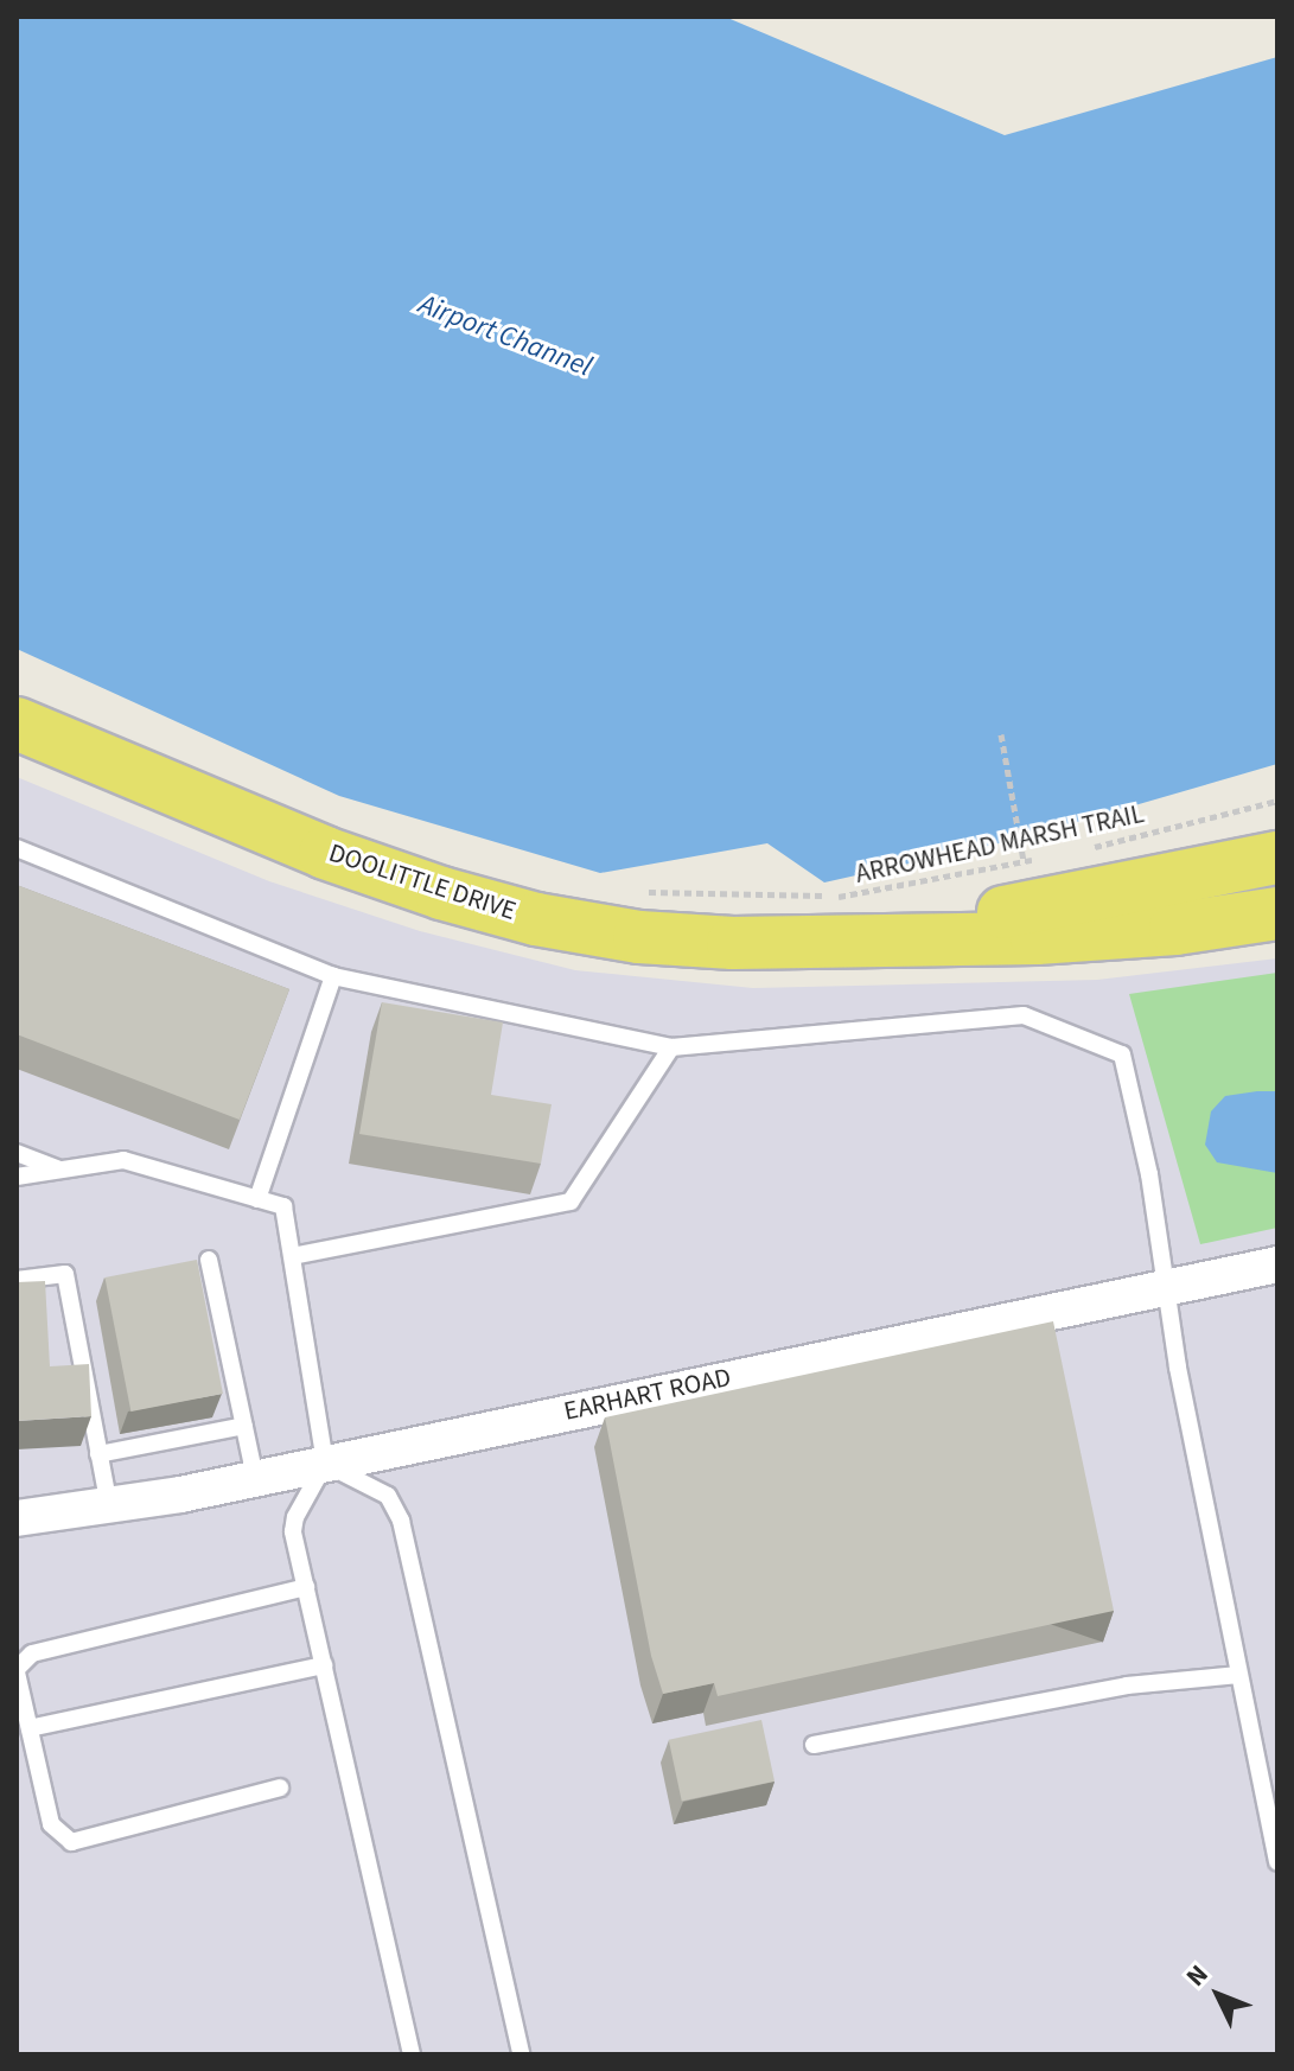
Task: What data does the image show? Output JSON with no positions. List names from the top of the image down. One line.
{"streets":{"main road":["DOOLITTLE DRIVE"],"street":["EARHART ROAD"],"path":["ARROWHEAD MARSH TRAIL"]},"crossings":[["ARROWHEAD MARSH TRAIL","DOOLITTLE DRIVE"]],"water":["Airport Channel"],"north":"top left"}
